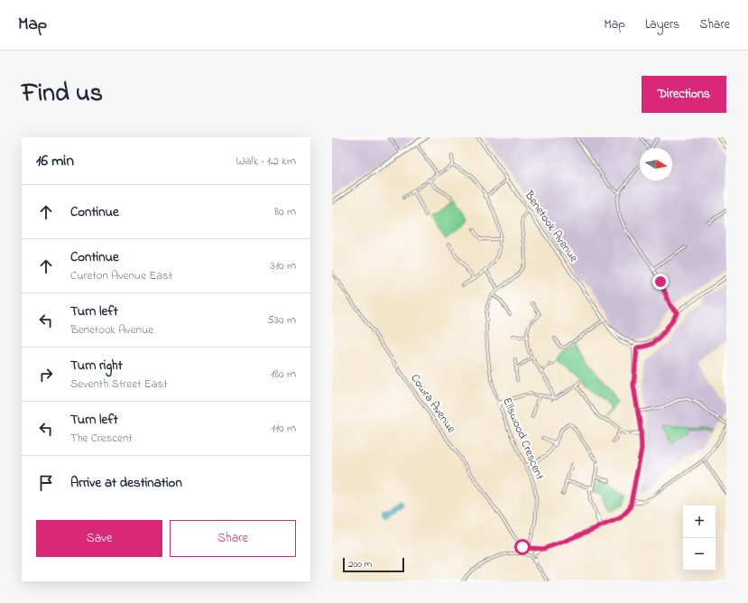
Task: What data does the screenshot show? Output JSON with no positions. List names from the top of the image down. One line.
{"streets":{"main road":["Benetook Avenue"],"street":["Cowra Avenue","Ellswood Crescent"]},"crossings":[["Benetook Avenue","Ellswood Crescent"]],"scale_bar":"200 m","north":"right","page":{"header":"Map","nav":["Map","Layers","Share"],"title":"Find us","buttons":["Directions",["Save","Share"]],"heading":["16 min","Walk · 1.2 km"],"list":[["Continue","80 m"],["Continue","Cureton Avenue East","310 m"],["Turn left","Benetook Avenue","530 m"],["Turn right","Seventh Street East","180 m"],["Turn left","The Crescent","110 m"],"Arrive at destination"],"map_buttons":["+","−"],"scale":"200 m"}}
